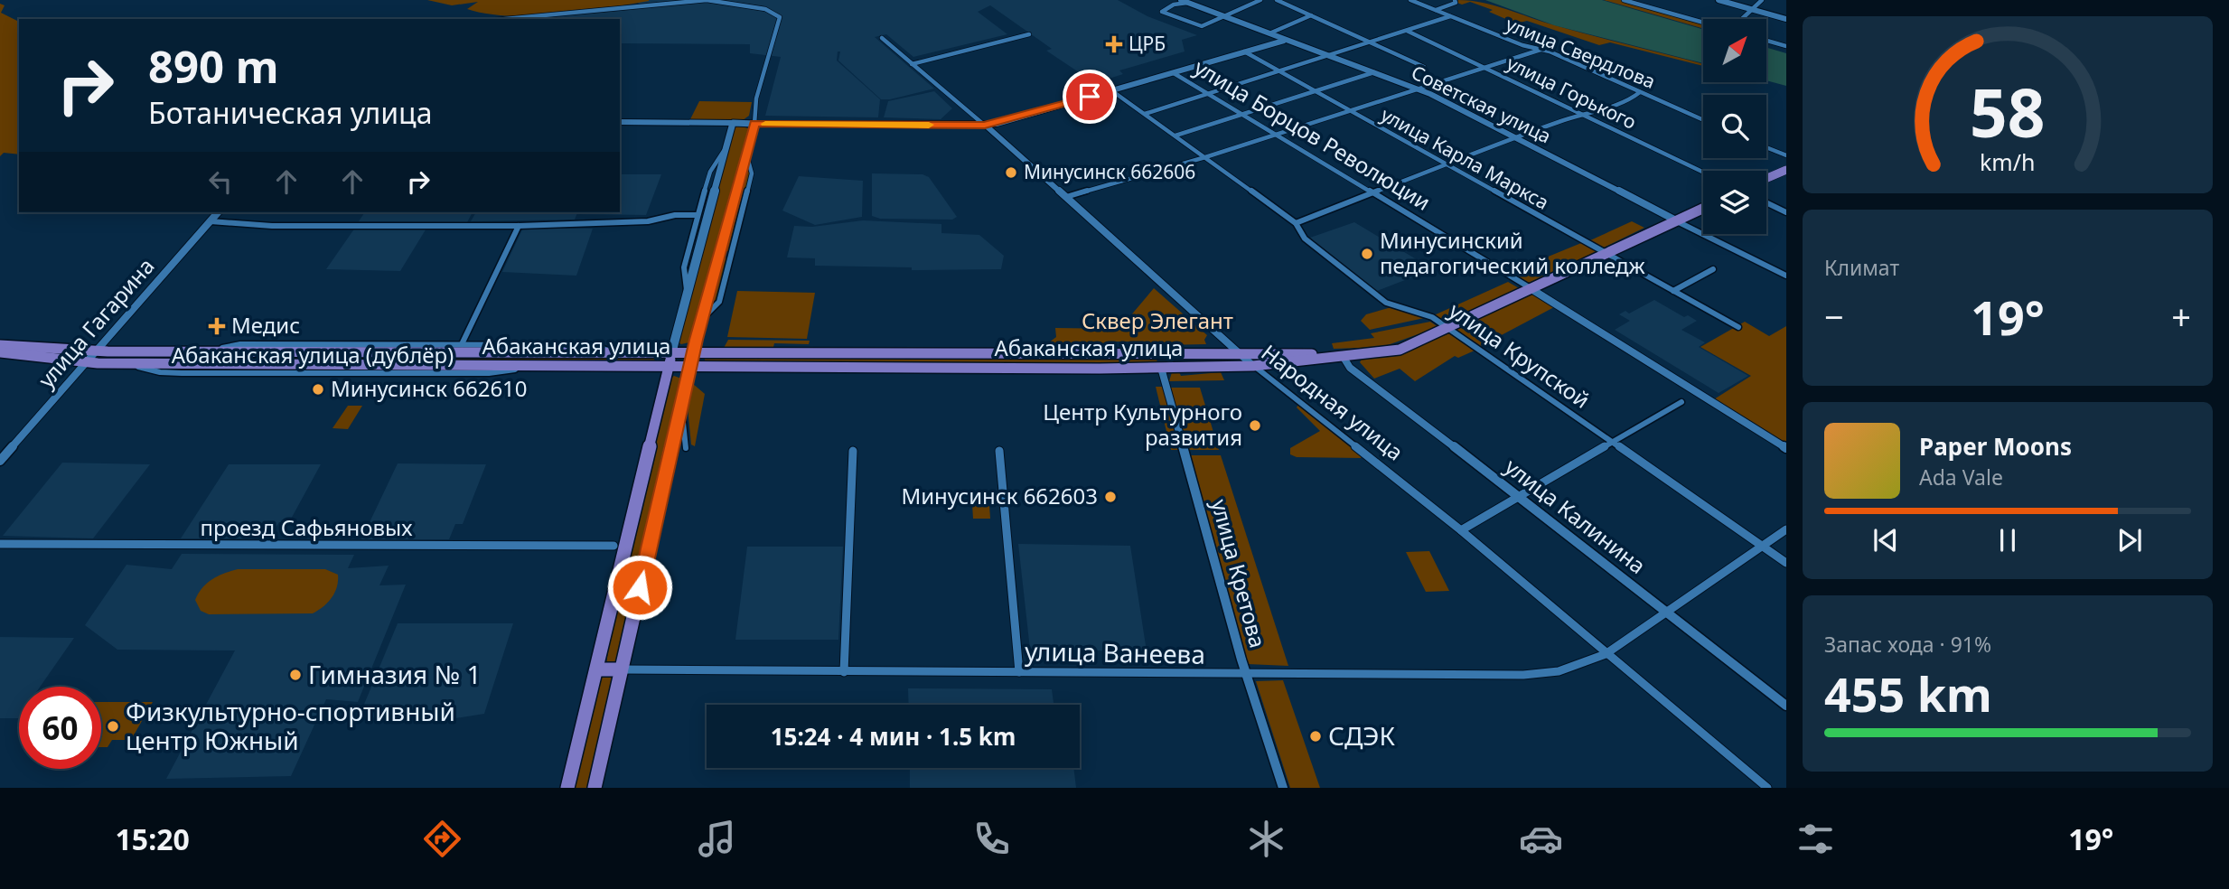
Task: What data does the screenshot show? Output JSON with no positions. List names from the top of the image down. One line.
{"streets":{"main road":["Абаканская улица"],"street":["улица Свердлова","улица Горького","Советская улица","улица Борцов Революции","улица Карла Маркса","улица Гагарина","Абаканская улица (дублёр)","улица Крупской","Народная улица","улица Калинина","проезд Сафьяновых","улица Кретова","улица Ванеева"]},"crossings":[["Советская улица","Абаканская улица"],["улица Борцов Революции","Абаканская улица"],["улица Карла Маркса","Абаканская улица"],["улица Гагарина","Абаканская улица"],["Абаканская улица","Абаканская улица (дублёр)"],["Абаканская улица","улица Крупской"],["Абаканская улица","Народная улица"],["Абаканская улица","улица Калинина"],["Абаканская улица","улица Кретова"],["улица Крупской","улица Ванеева"],["Народная улица","улица Ванеева"],["улица Калинина","улица Ванеева"],["улица Кретова","улица Ванеева"]],"parks":["Сквер Элегант"],"places":{"health":["ЦРБ","Медис"],"other":["Минусинск 662606","Минусинский педагогический колледж","Минусинск 662610","Центр Культурного развития","Минусинск 662603","Гимназия № 1","Физкультурно-спортивный центр Южный","СДЭК"]},"north":"top right","page":{"turn":["890 m","Ботаническая улица"],"tile":["Климат",["Запас хода · 91%","455 km"]],"heat":["−","19°","+"],"song":["Paper Moons","Ada Vale"],"limit":"60","trip":"15:24 · 4 мин · 1.5 km","tabs":["15:20","19°"],"gauge":["58","km/h"]}}
